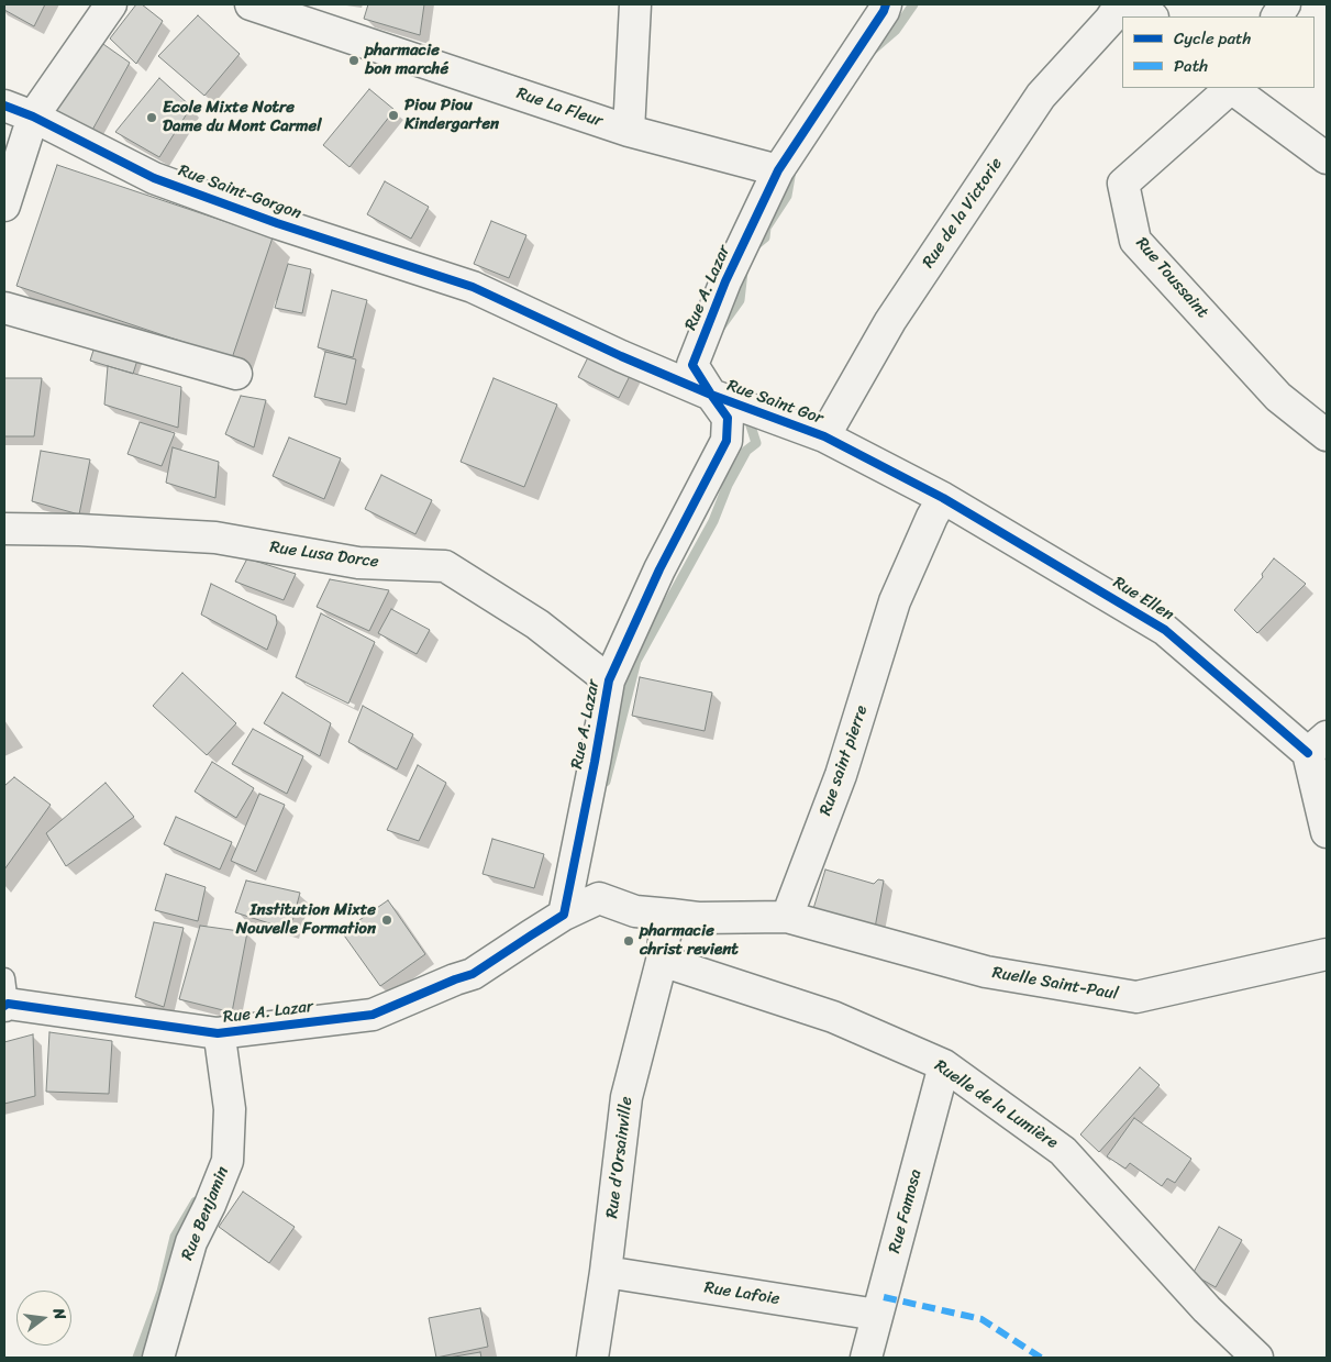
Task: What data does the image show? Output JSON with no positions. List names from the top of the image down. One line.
{"streets":{"street":["Rue La Fleur","Rue Saint-Gorgon","Rue de la Victorie","Rue Toussaint","Rue A. Lazar","Rue Saint Gor","Rue Lusa Dorce","Rue Ellen","Rue saint pierre","Ruelle Saint-Paul","Ruelle de la Lumière","Rue d'Orsainville","Rue Famosa","Rue Benjamin","Rue Lafoie"]},"crossings":[["Rue La Fleur","Rue A. Lazar"],["Rue Saint-Gorgon","Rue Saint Gor"],["Rue de la Victorie","Rue Saint Gor"],["Rue A. Lazar","Rue Saint Gor"],["Rue A. Lazar","Rue Lusa Dorce"],["Rue A. Lazar","Rue Benjamin"],["Rue Saint Gor","Rue Ellen"],["Rue Saint Gor","Rue saint pierre"],["Rue Ellen","Rue saint pierre"],["Rue saint pierre","Ruelle Saint-Paul"],["Ruelle de la Lumière","Rue d'Orsainville"],["Ruelle de la Lumière","Rue Famosa"],["Rue d'Orsainville","Rue Lafoie"],["Rue Famosa","Rue Lafoie"]],"places":["pharmacie bon marché","Piou Piou Kindergarten","Ecole Mixte Notre Dame du Mont Carmel","Institution Mixte Nouvelle Formation","pharmacie christ revient"],"legend":["Cycle path","Path"],"north":"right"}
